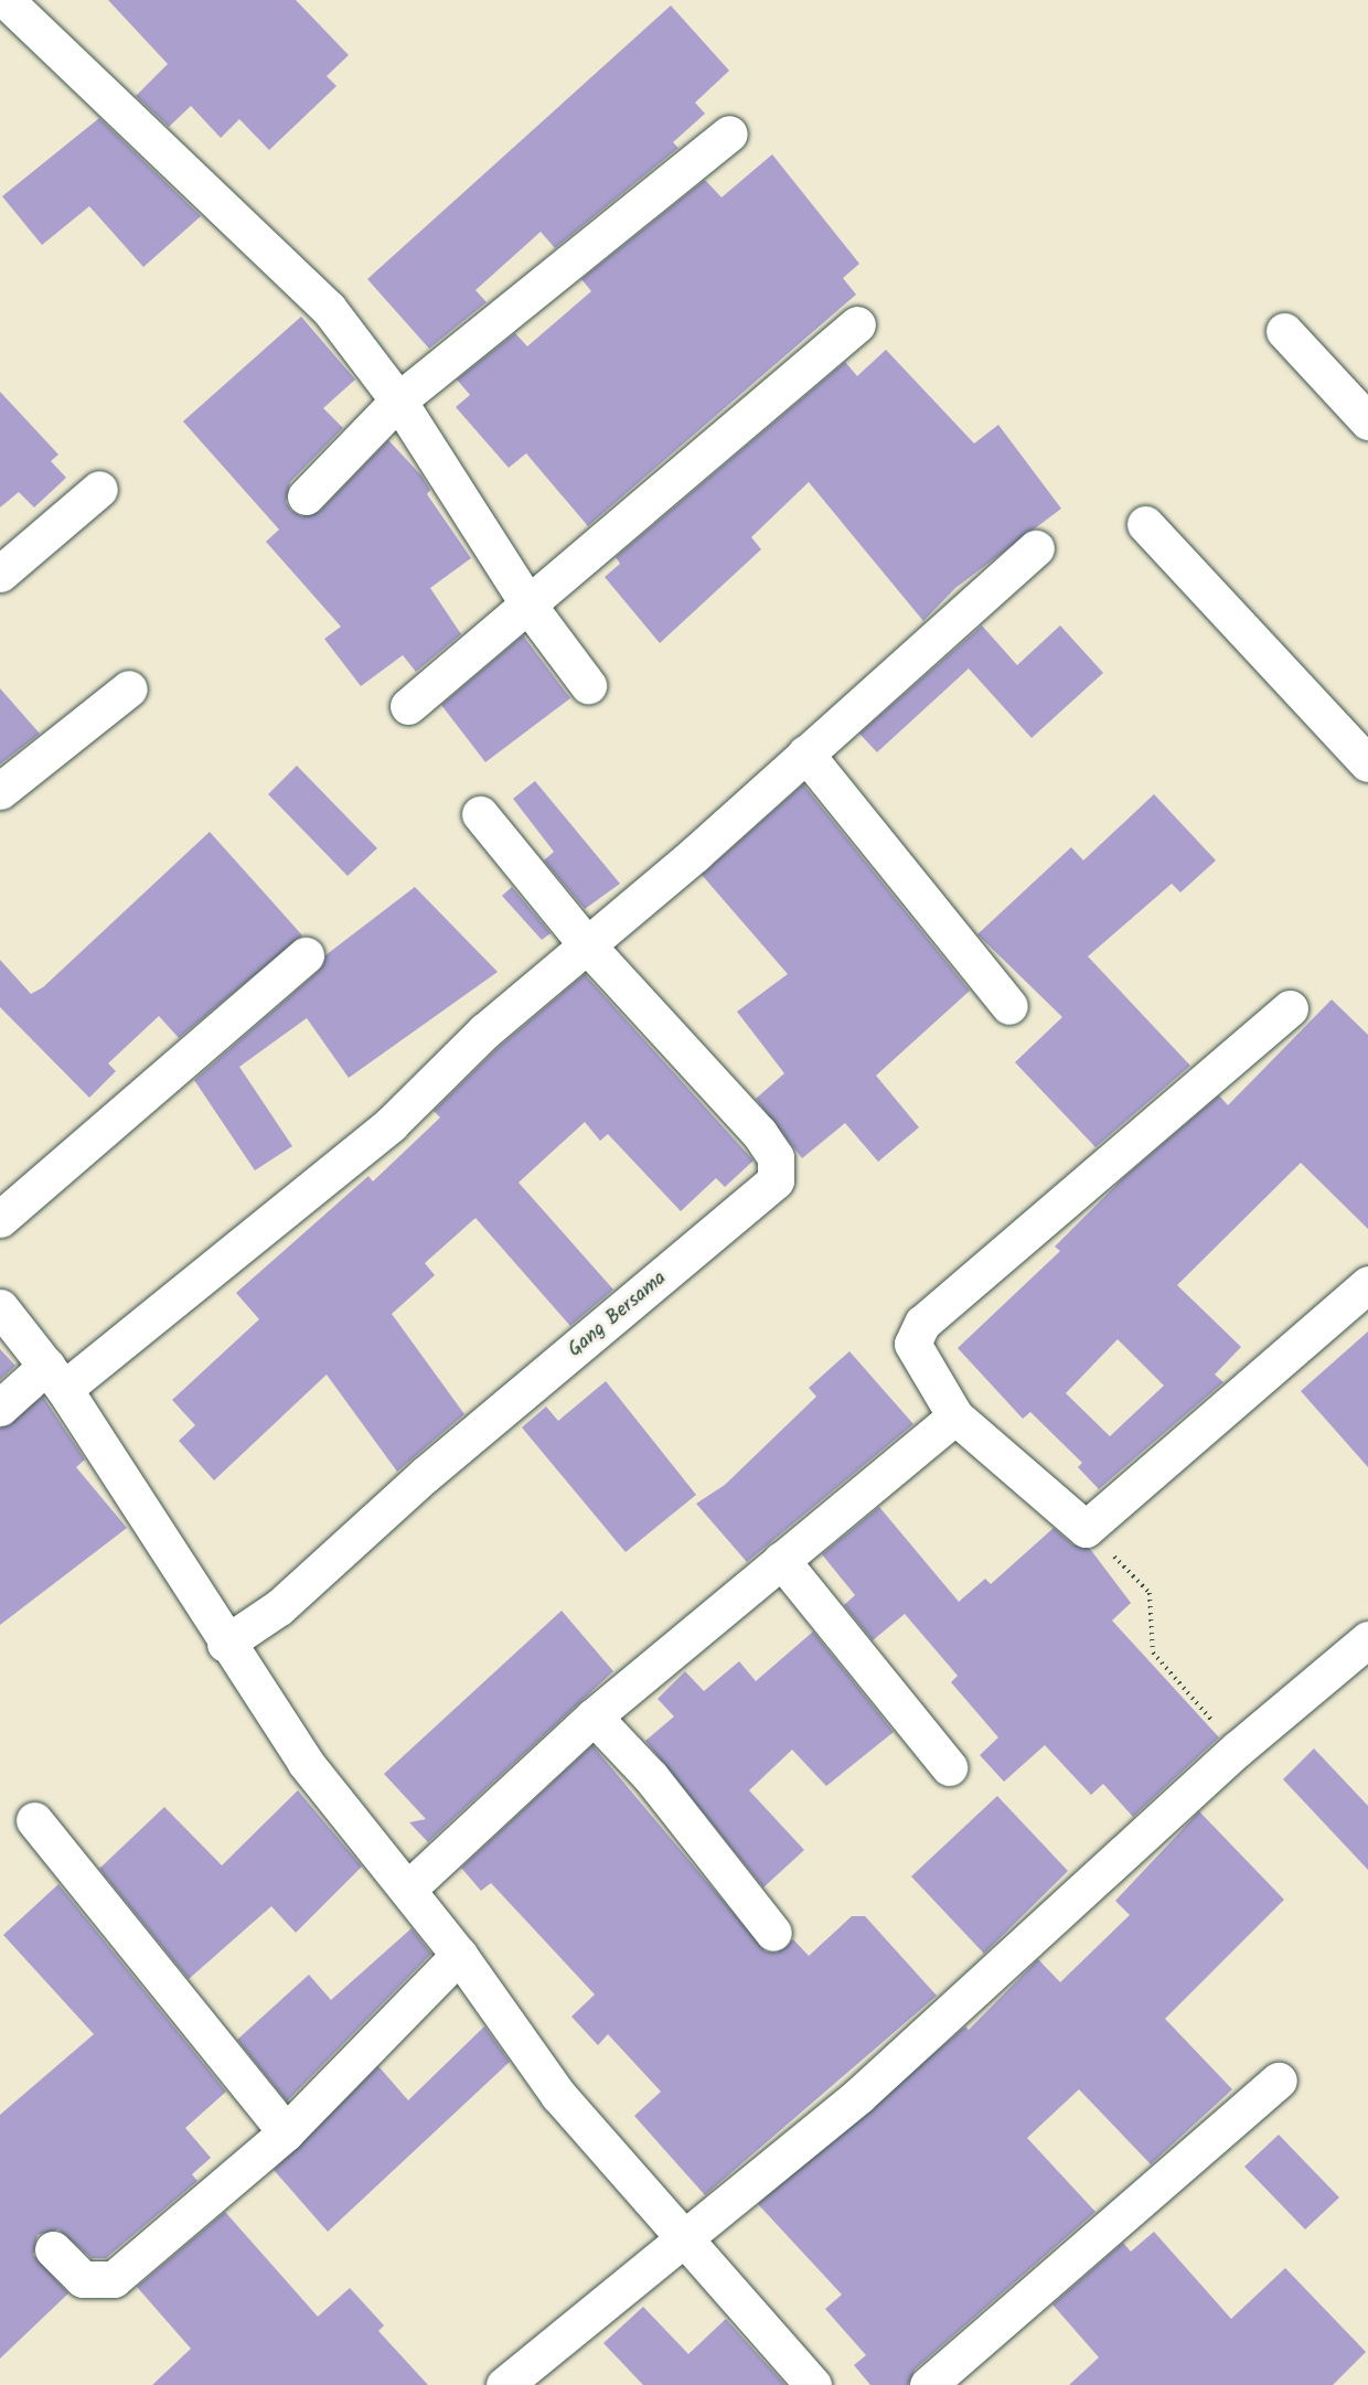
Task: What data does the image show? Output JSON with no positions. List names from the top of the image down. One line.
{"streets":{"street":["Gang Bersama"]}}
